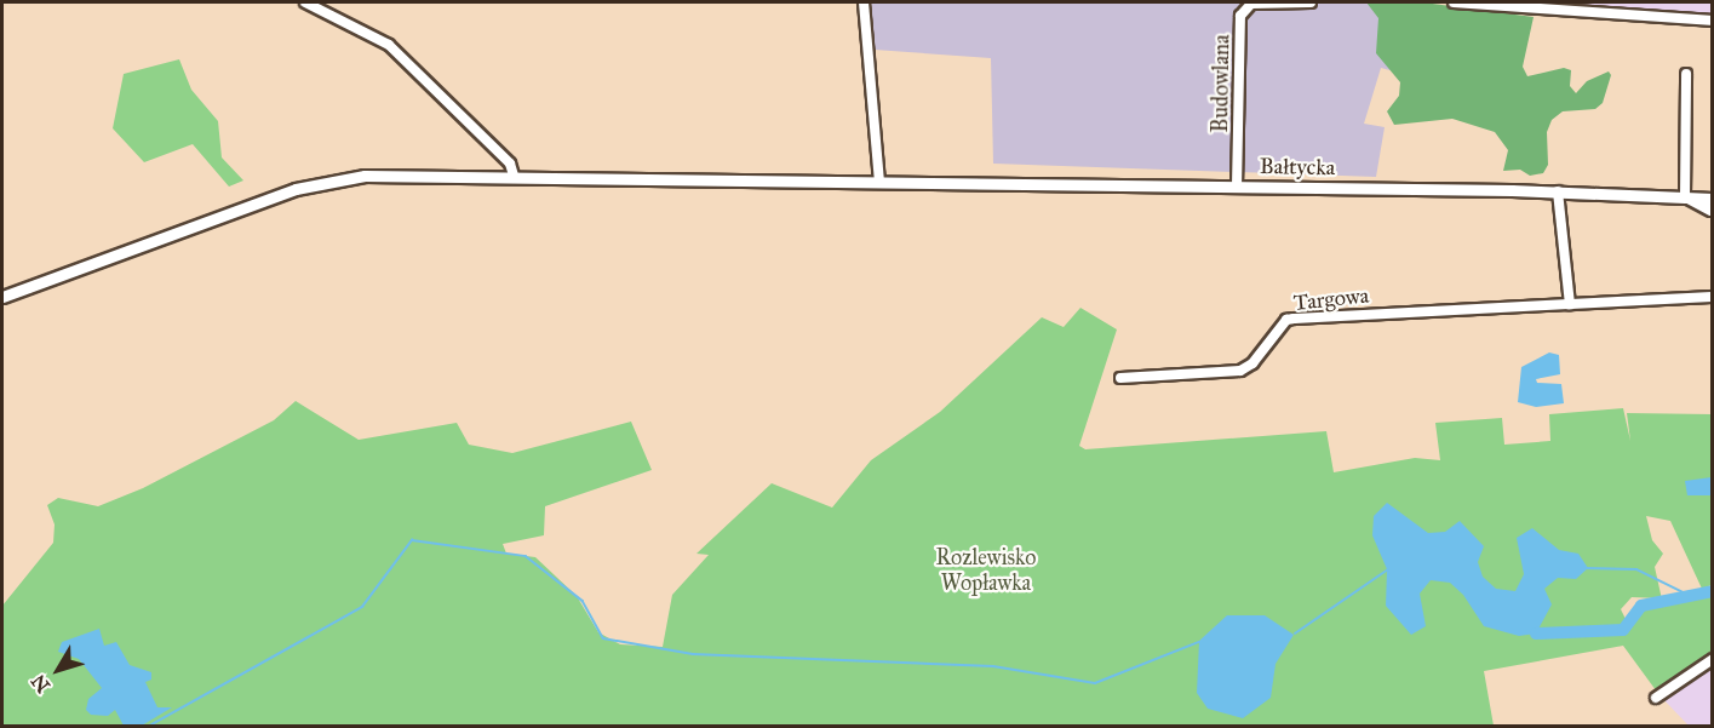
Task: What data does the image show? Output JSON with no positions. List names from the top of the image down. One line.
{"streets":{"main road":["Bałtycka"],"street":["Budowlana","Targowa"]},"crossings":[["Budowlana","Bałtycka"]],"parks":["Rozlewisko Wopławka"],"north":"bottom left"}
